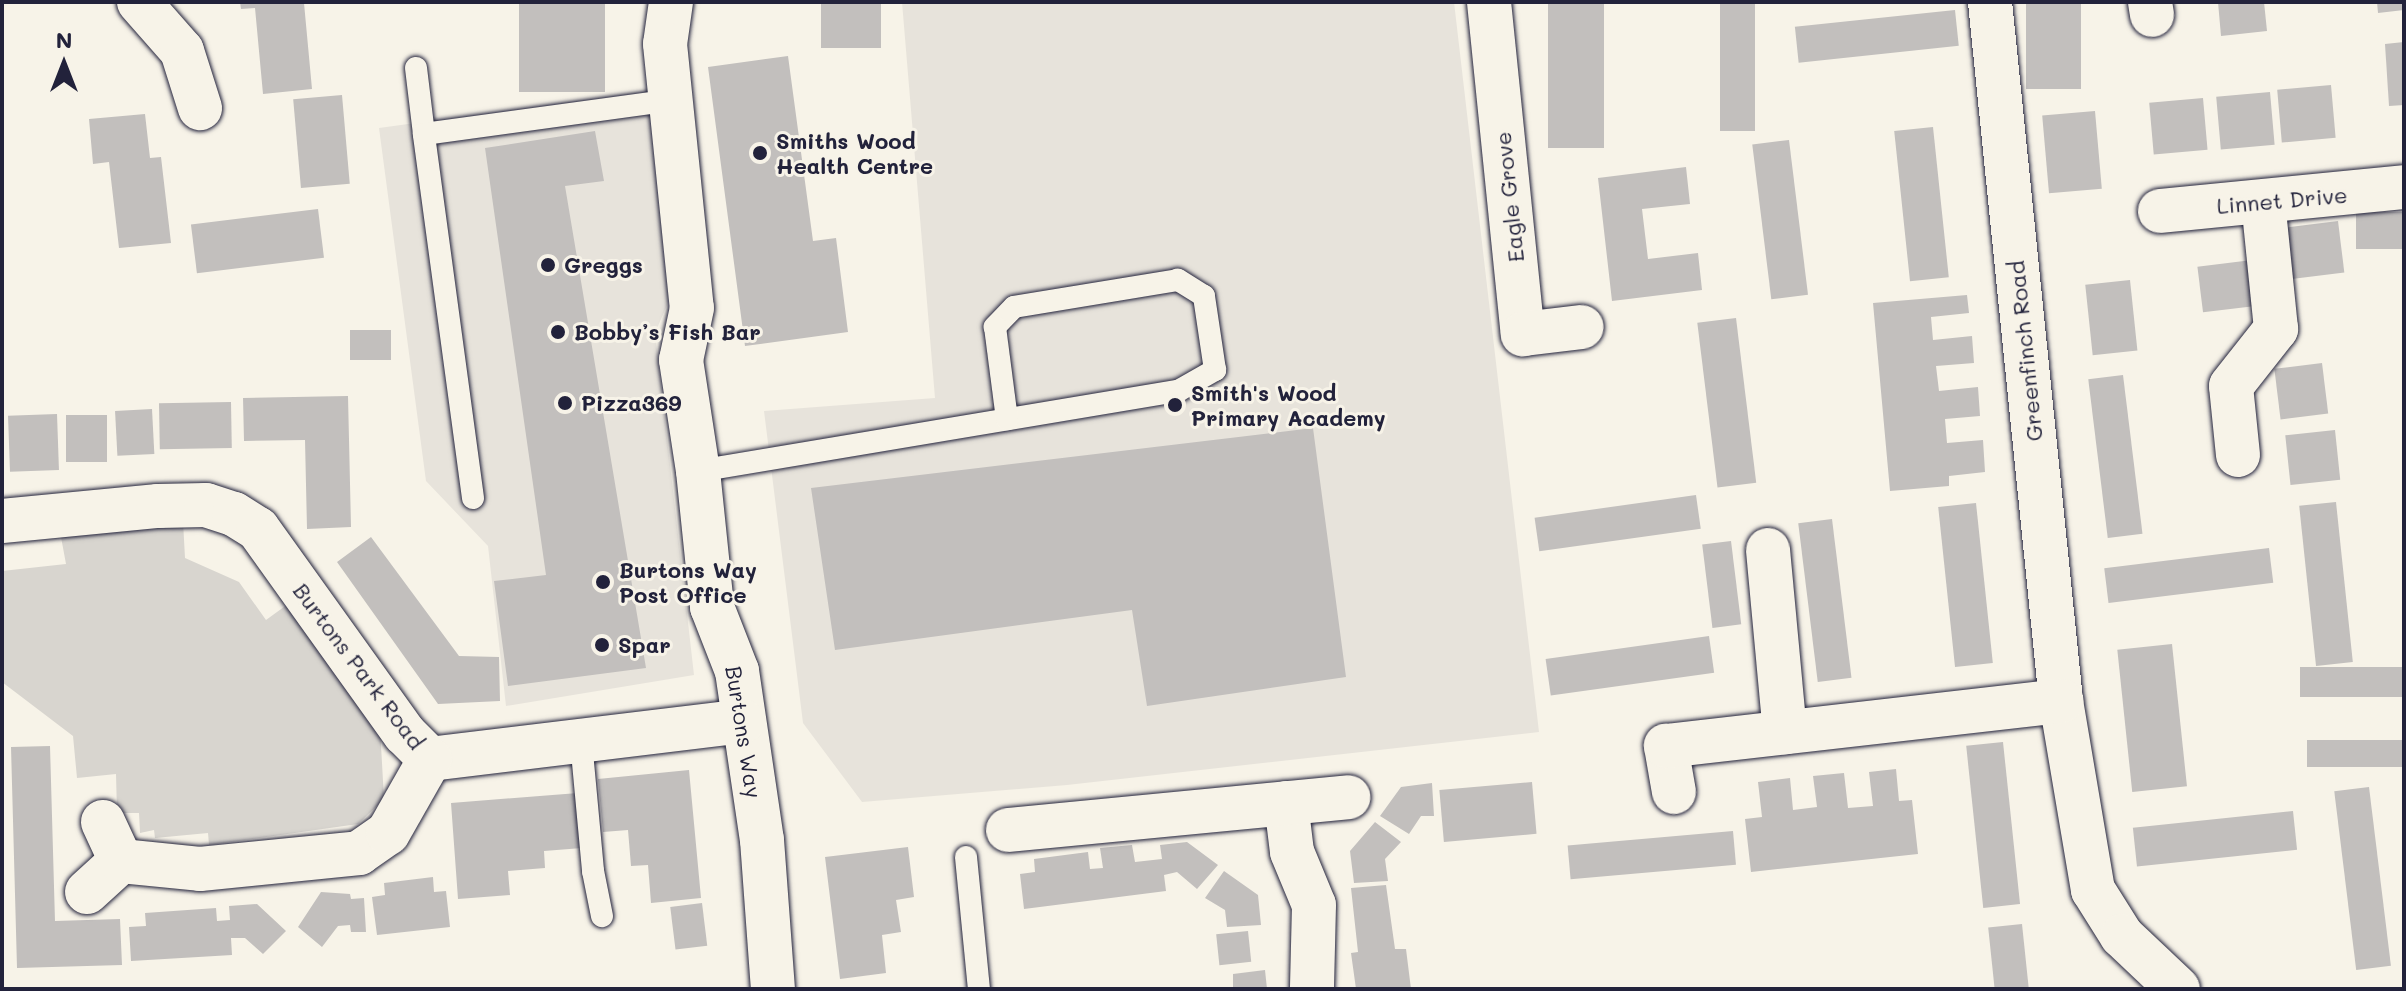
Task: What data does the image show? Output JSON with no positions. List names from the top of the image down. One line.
{"streets":{"street":["Eagle Grove","Linnet Drive","Greenfinch Road","Burtons Park Road","Burtons Way"]},"crossings":[["Burtons Park Road","Burtons Way"]],"places":["Smiths Wood Health Centre","Greggs","Bobby’s Fish Bar","Pizza369","Smith's Wood Primary Academy","Burtons Way Post Office","Spar"],"north":"top"}
